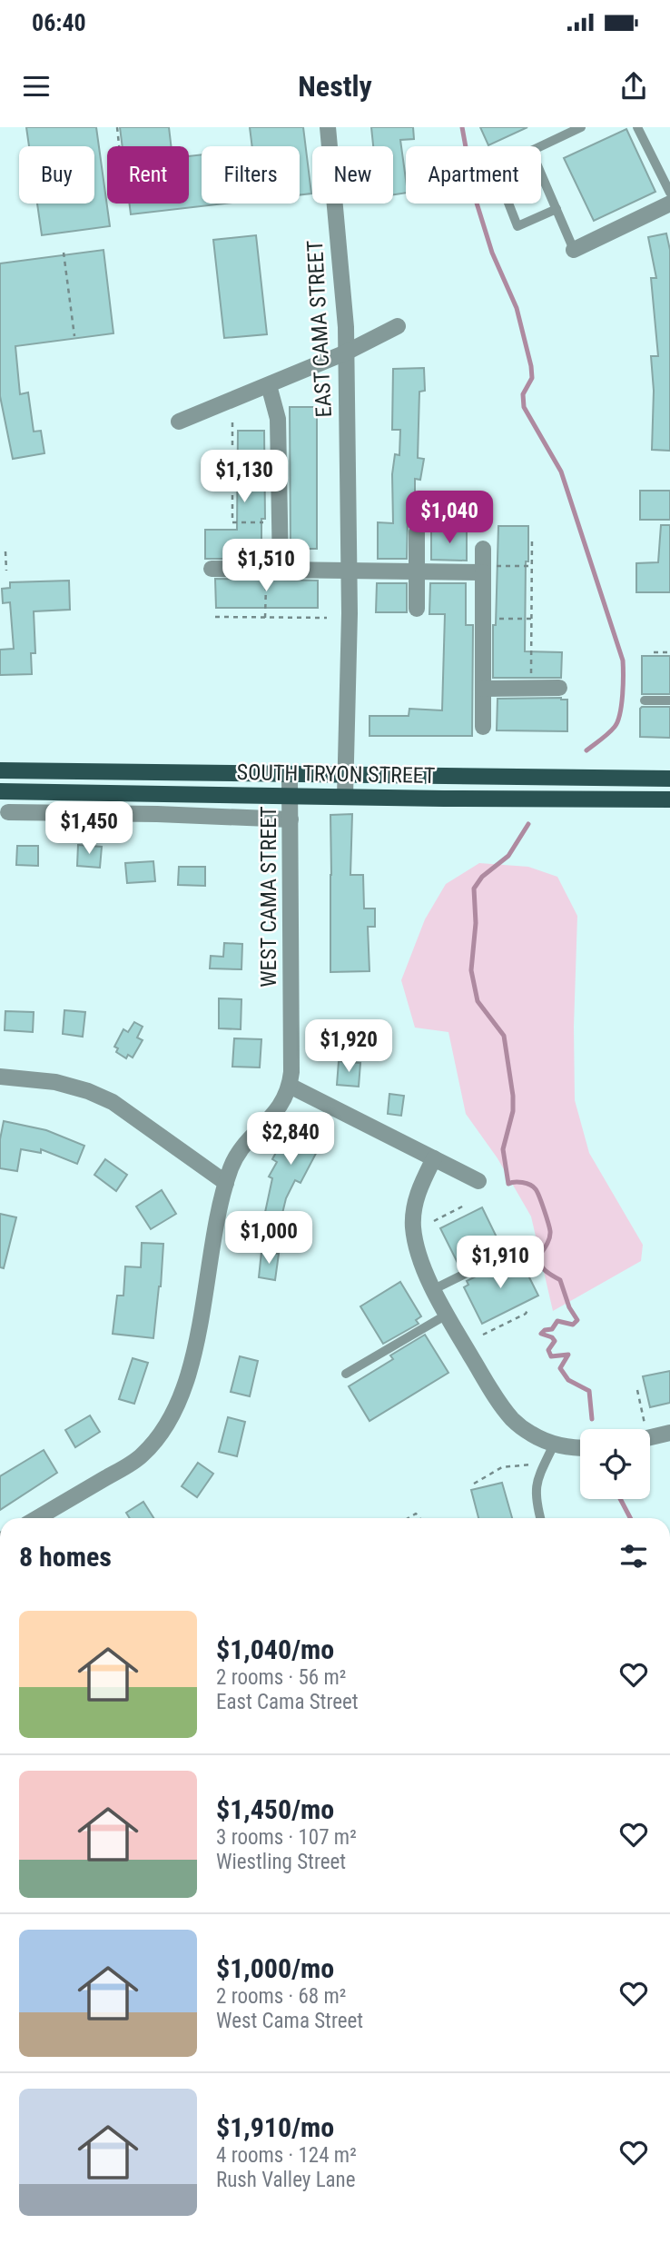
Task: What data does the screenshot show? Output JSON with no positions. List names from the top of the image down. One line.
{"streets":{"main road":["SOUTH TRYON STREET"],"street":["EAST CAMA STREET","WEST CAMA STREET"]},"crossings":[["EAST CAMA STREET","SOUTH TRYON STREET"],["SOUTH TRYON STREET","WEST CAMA STREET"]],"page":{"status":"06:40","header":"Nestly","chip":["Buy","Rent","Filters","New","Apartment"],"price":["$1,130","$1,040","$1,510","$1,450","$1,920","$2,840","$1,000","$1,910"],"heading":"8 homes","list":[{"name":"$1,040/mo","note":"2 rooms · 56 m² · East Cama Street"},{"name":"$1,450/mo","note":"3 rooms · 107 m² · Wiestling Street"},{"name":"$1,000/mo","note":"2 rooms · 68 m² · West Cama Street"},{"name":"$1,910/mo","note":"4 rooms · 124 m² · Rush Valley Lane"}]}}
